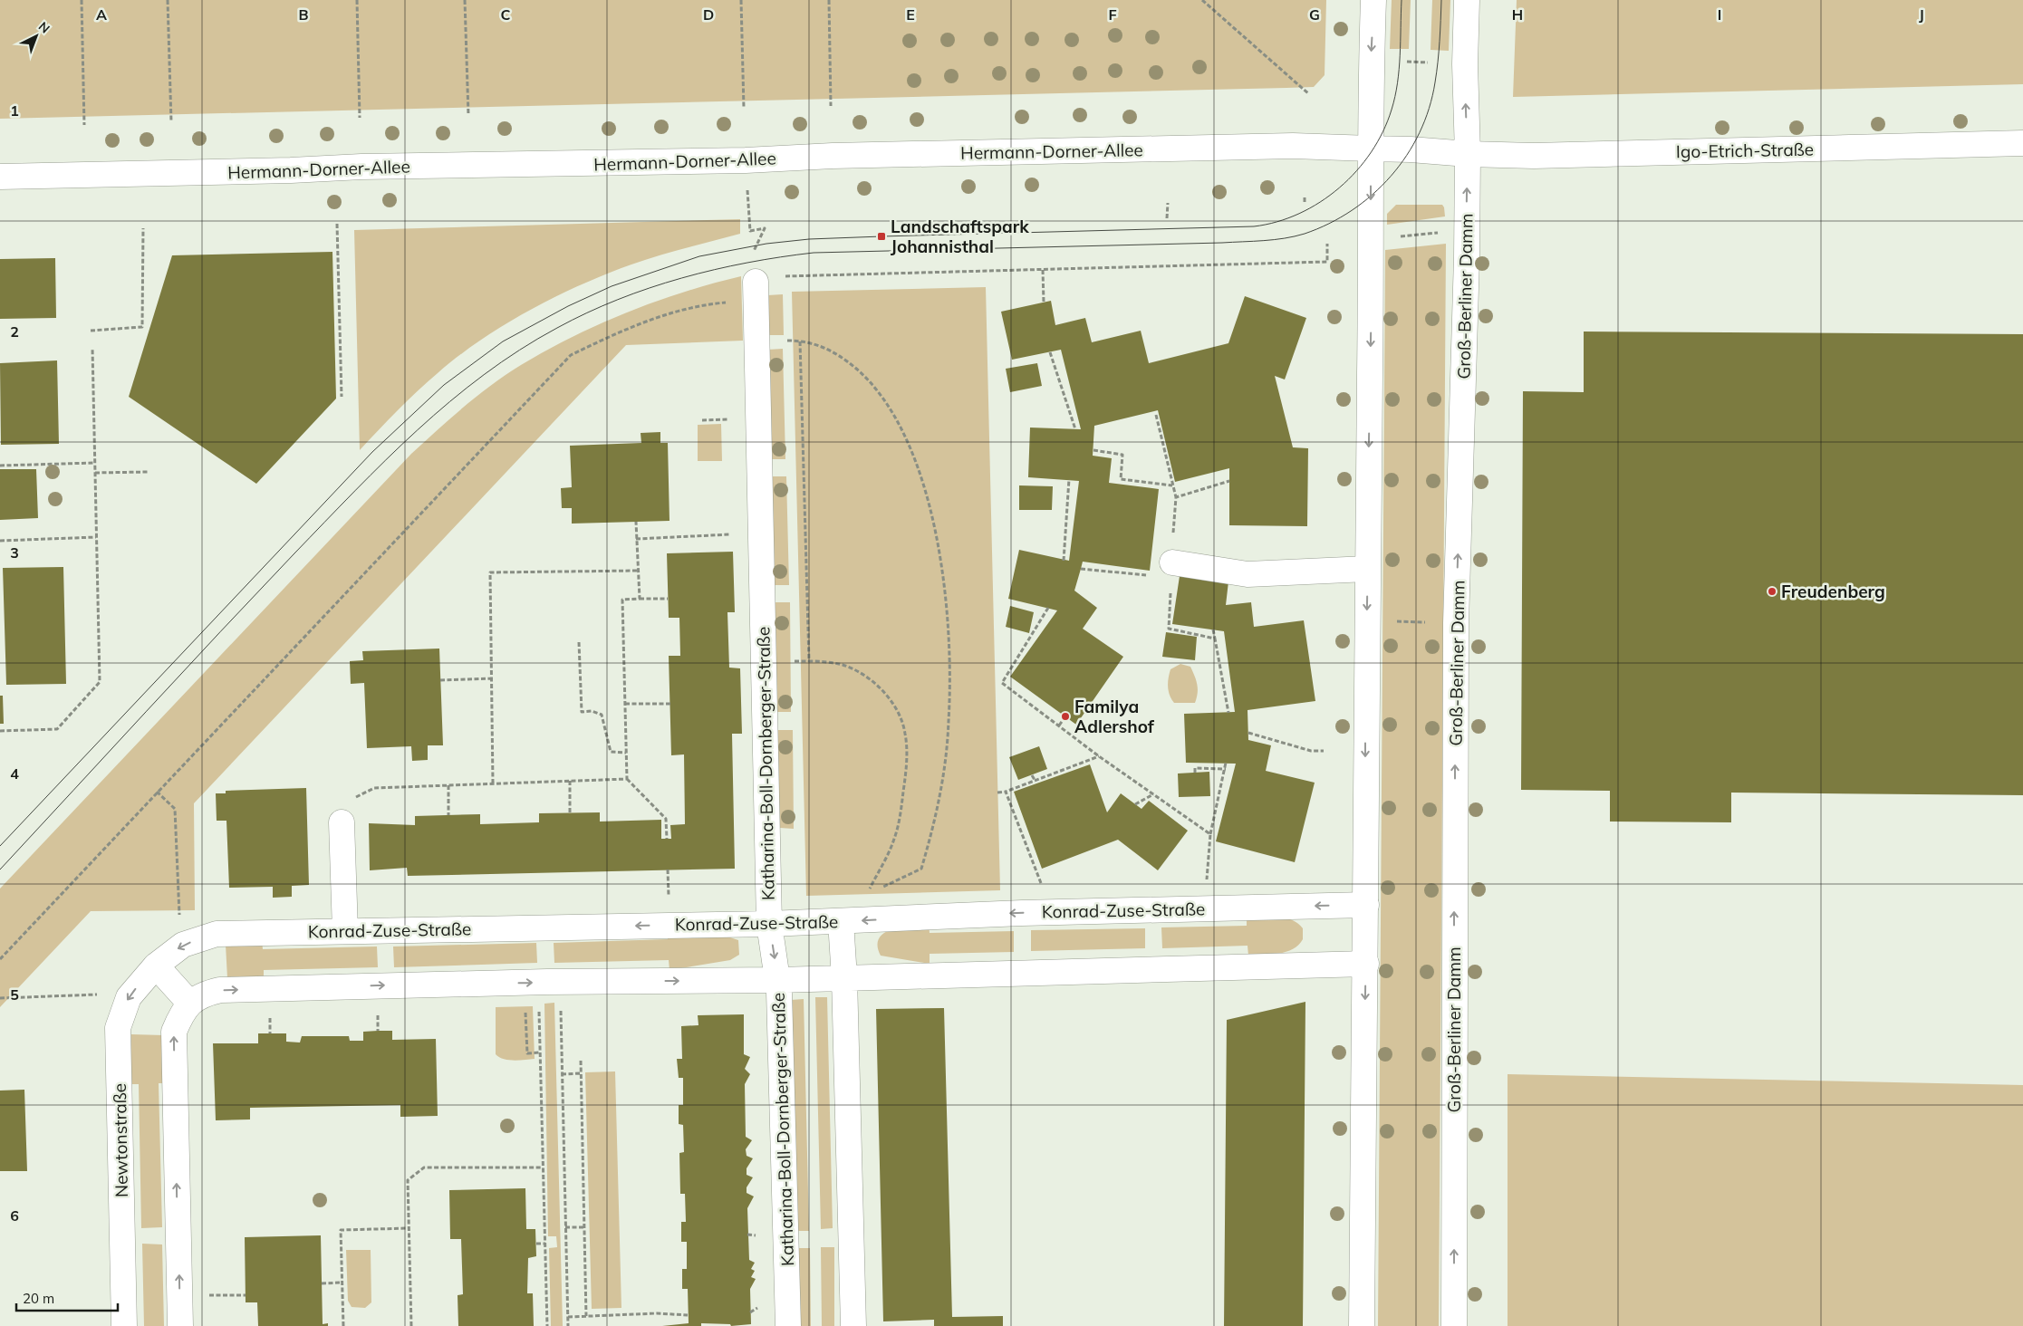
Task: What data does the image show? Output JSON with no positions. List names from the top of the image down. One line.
{"streets":{"street":["Igo-Etrich-Straße","Hermann-Dorner-Allee","Groß-Berliner Damm","Katharina-Boll-Dornberger-Straße","Konrad-Zuse-Straße","Newtonstraße"]},"crossings":[["Igo-Etrich-Straße","Hermann-Dorner-Allee"],["Igo-Etrich-Straße","Groß-Berliner Damm"],["Katharina-Boll-Dornberger-Straße","Konrad-Zuse-Straße"],["Konrad-Zuse-Straße","Newtonstraße"]],"places":{"transit":["Landschaftspark Johannisthal"],"other":["Freudenberg","Familya Adlershof"]},"scale_bar":"20 m","north":"top right","grid":{"columns":["A","B","C","D","E","F","G","H","I","J"],"rows":["1","2","3","4","5","6"]}}
